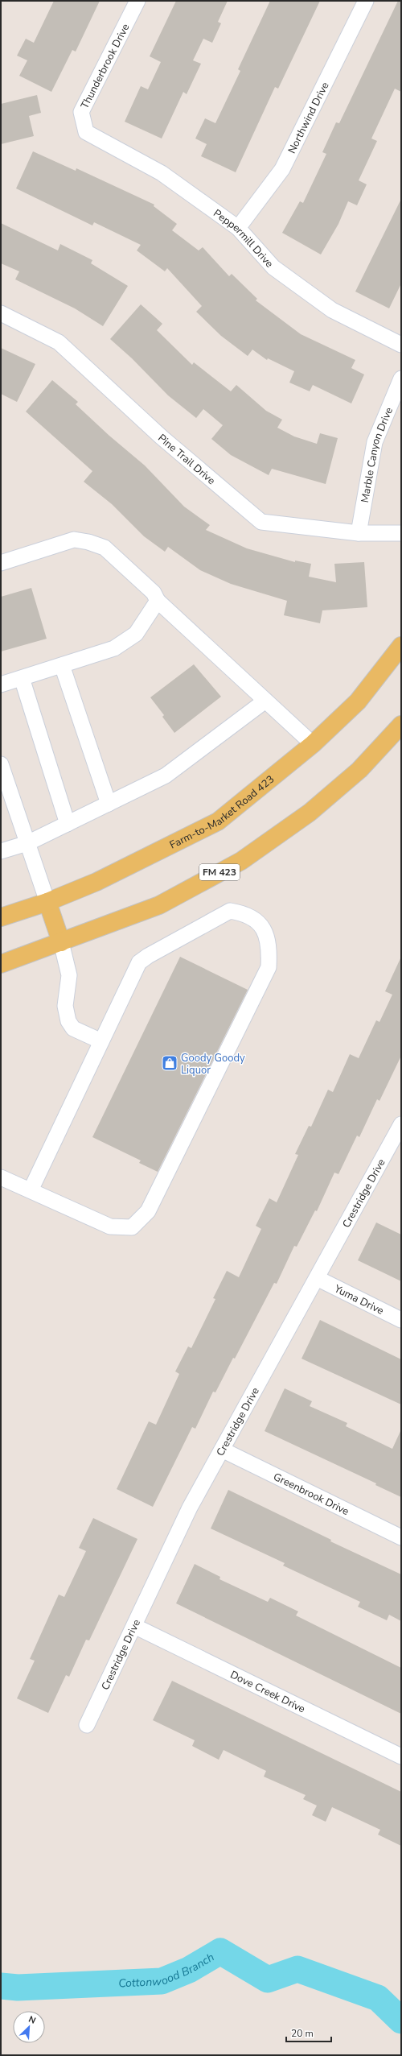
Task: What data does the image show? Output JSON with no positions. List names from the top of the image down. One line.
{"streets":{"main road":["Farm-to-Market Road 423","FM 423"],"street":["Thunderbrook Drive","Northwind Drive","Peppermill Drive","Marble Canyon Drive","Pine Trail Drive","Crestridge Drive","Yuma Drive","Greenbrook Drive","Dove Creek Drive"]},"crossings":[["Thunderbrook Drive","Peppermill Drive"],["Northwind Drive","Peppermill Drive"],["Marble Canyon Drive","Pine Trail Drive"],["Crestridge Drive","Yuma Drive"],["Crestridge Drive","Greenbrook Drive"],["Crestridge Drive","Dove Creek Drive"]],"water":["Cottonwood Branch"],"places":{"shop":["Goody Goody Liquor"]},"scale_bar":"20 m","north":"top right"}
